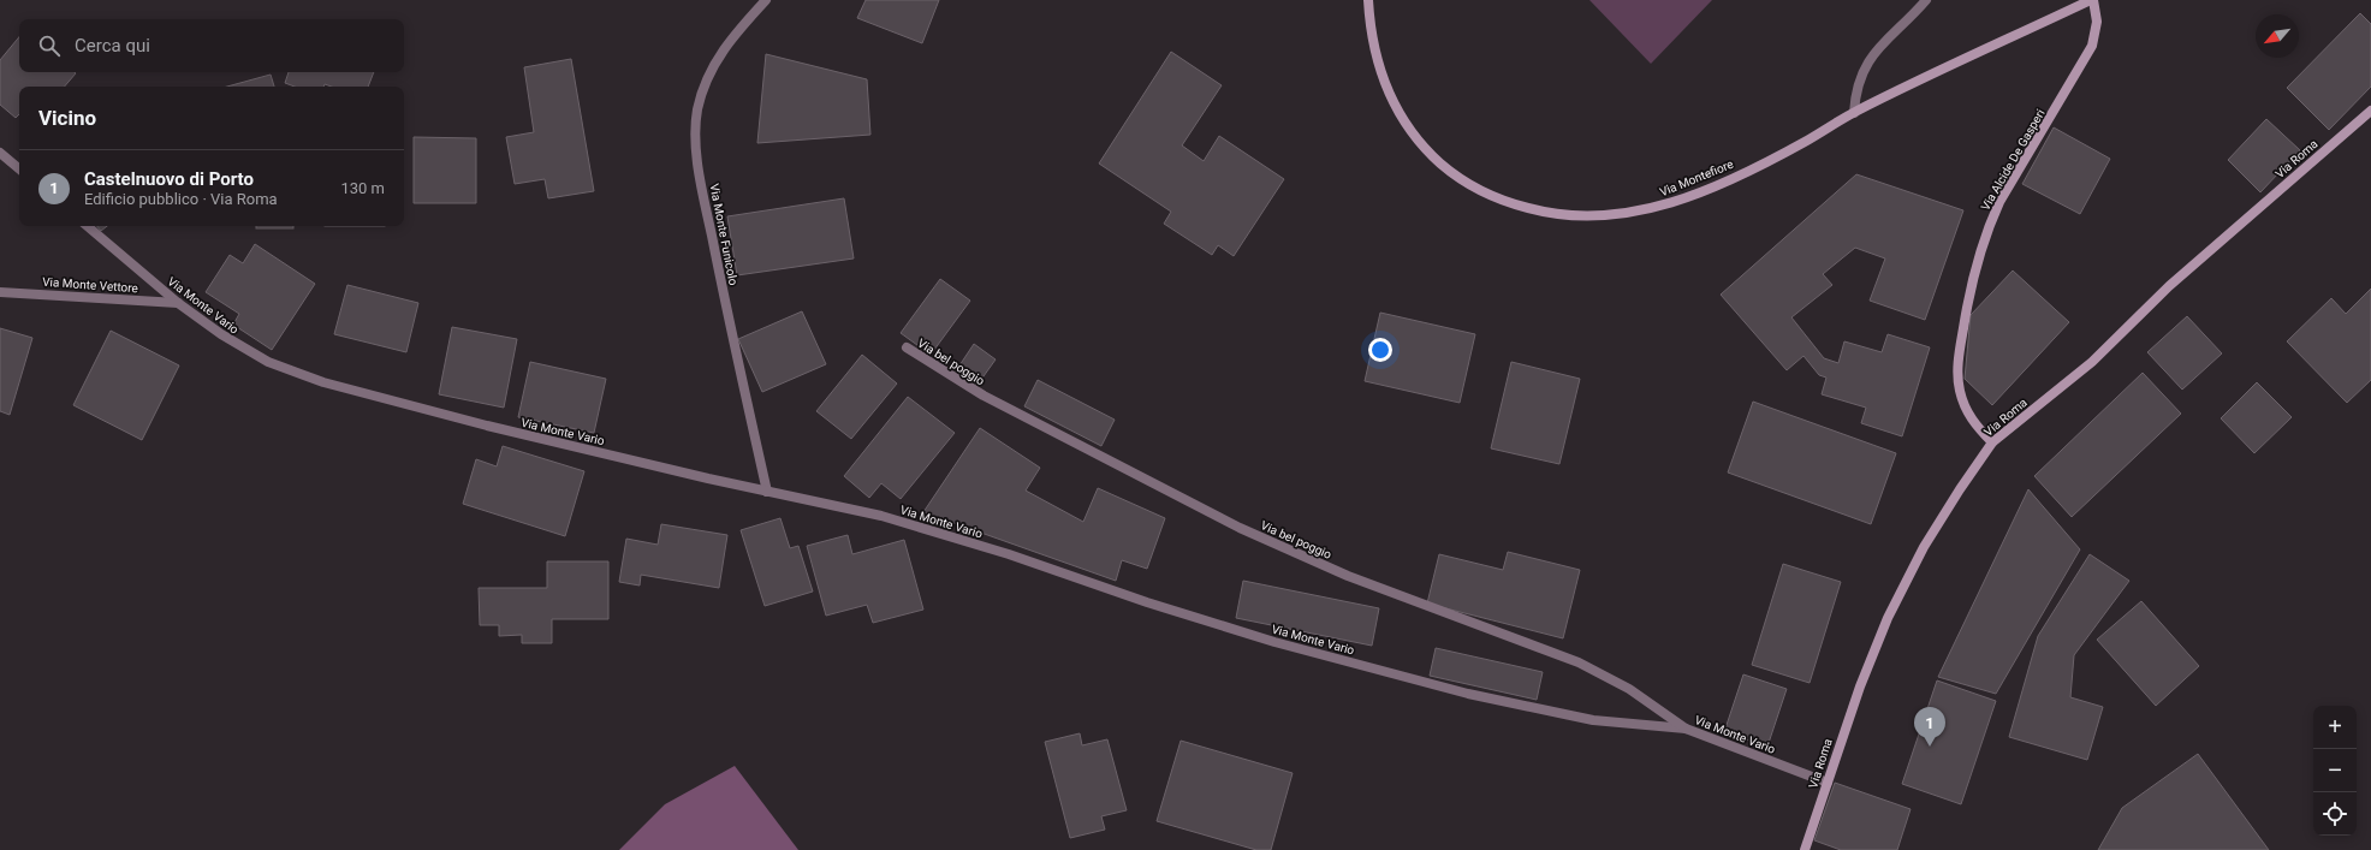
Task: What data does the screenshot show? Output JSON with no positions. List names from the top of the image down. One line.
{"streets":{"main road":["Via Roma","Via Alcide De Gasperi","Via Montefiore"],"street":["Via Monte Funicolo","Via Monte Vettore","Via Monte Vario","Via bel poggio"]},"crossings":[["Via Roma","Via Alcide De Gasperi"],["Via Roma","Via Monte Vario"],["Via Alcide De Gasperi","Via Montefiore"],["Via Monte Funicolo","Via Monte Vario"],["Via Monte Vettore","Via Monte Vario"],["Via Monte Vario","Via bel poggio"]],"north":"bottom left","page":{"search":"Cerca qui","heading":"Vicino","list":[{"mark":"1","name":"Castelnuovo di Porto","note":"Edificio pubblico · Via Roma","value":"130 m"}],"map_buttons":["+","−"],"pins":"1"}}
